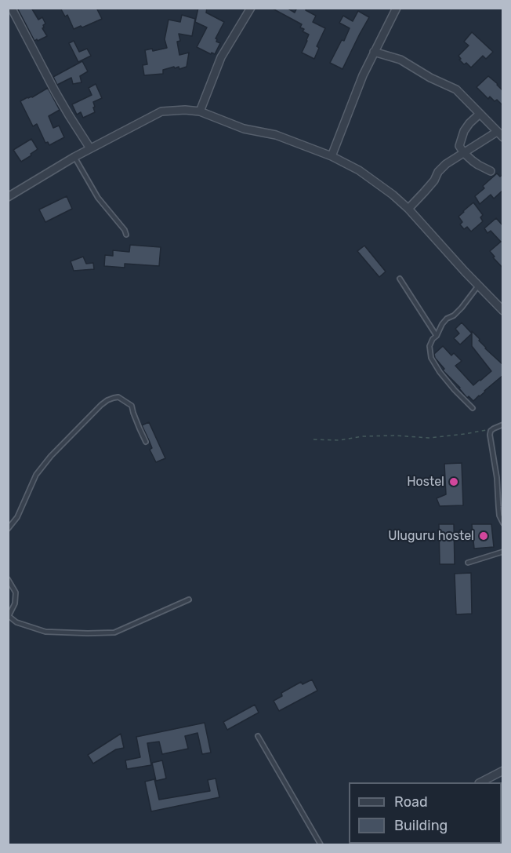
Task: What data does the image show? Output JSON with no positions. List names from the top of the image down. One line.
{"places":["Hostel","Uluguru hostel"],"legend":["Road","Building"]}
